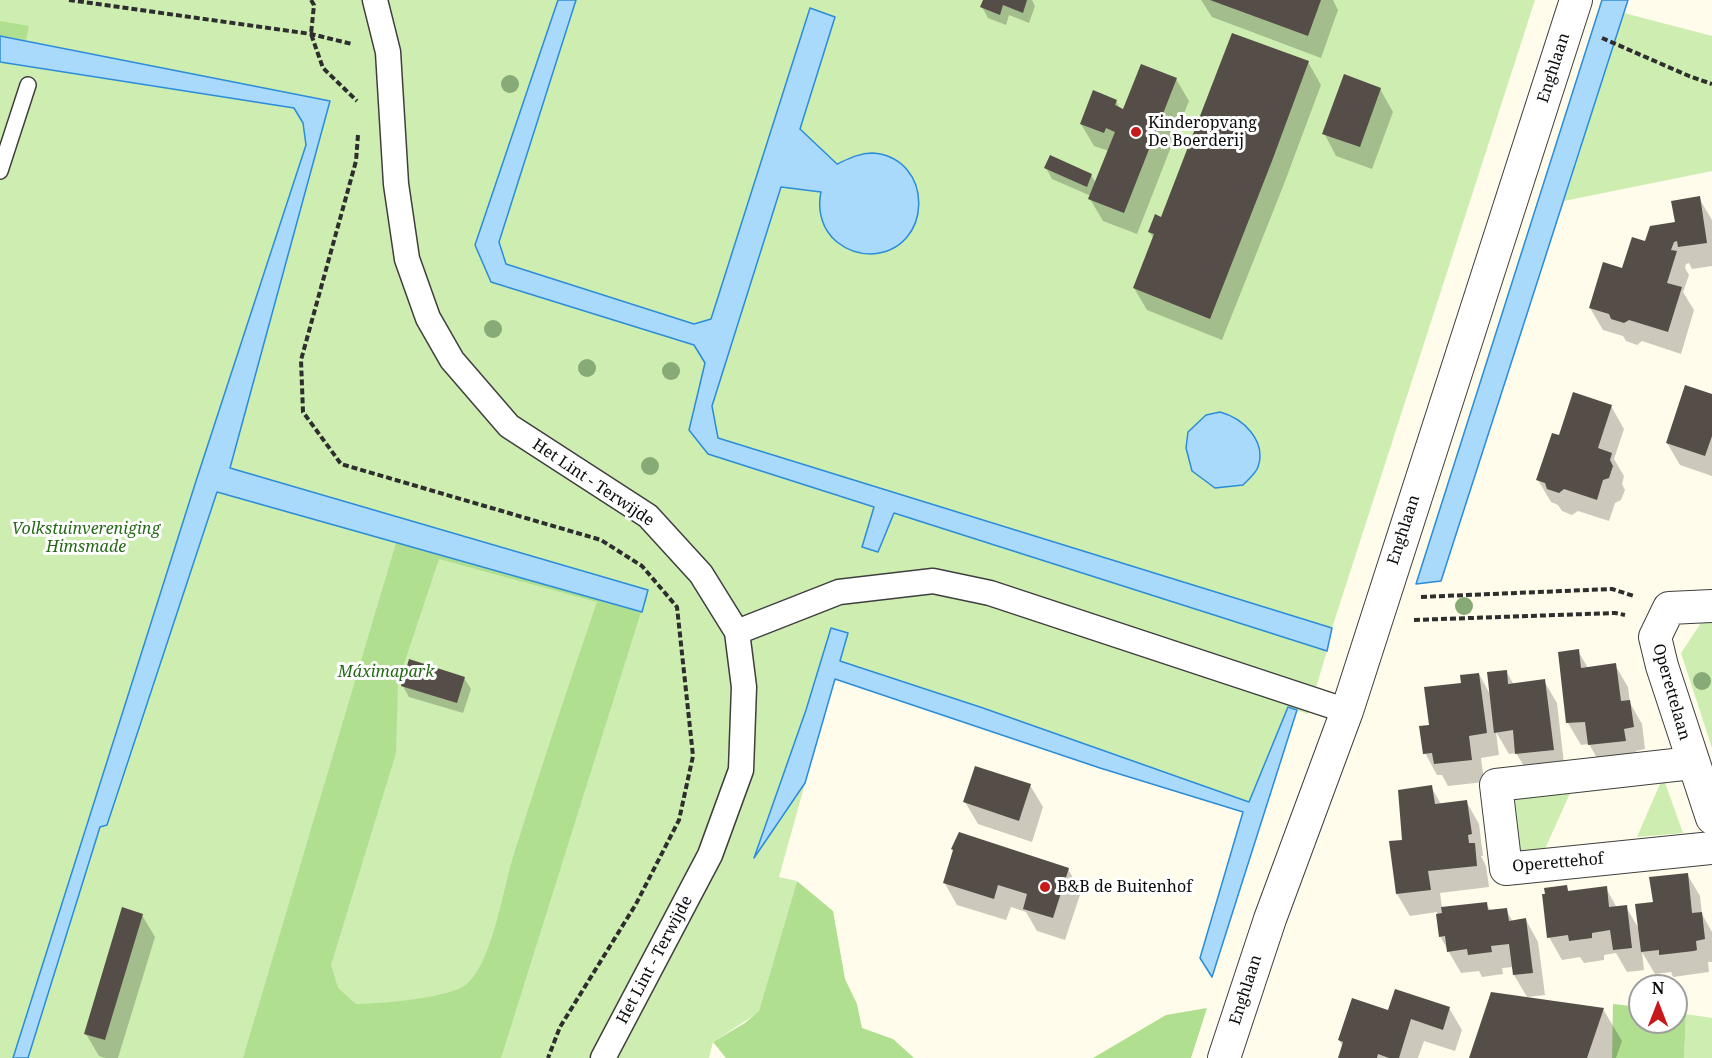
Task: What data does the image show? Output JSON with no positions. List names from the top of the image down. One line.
{"streets":{"street":["Enghlaan","Het Lint - Terwijde","Operettelaan","Operettehof"]},"crossings":[["Operettelaan","Operettehof"]],"parks":["Volkstuinvereniging Himsmade","Máximapark"],"places":["Kinderopvang De Boerderij","B&B de Buitenhof"],"north":"top"}
